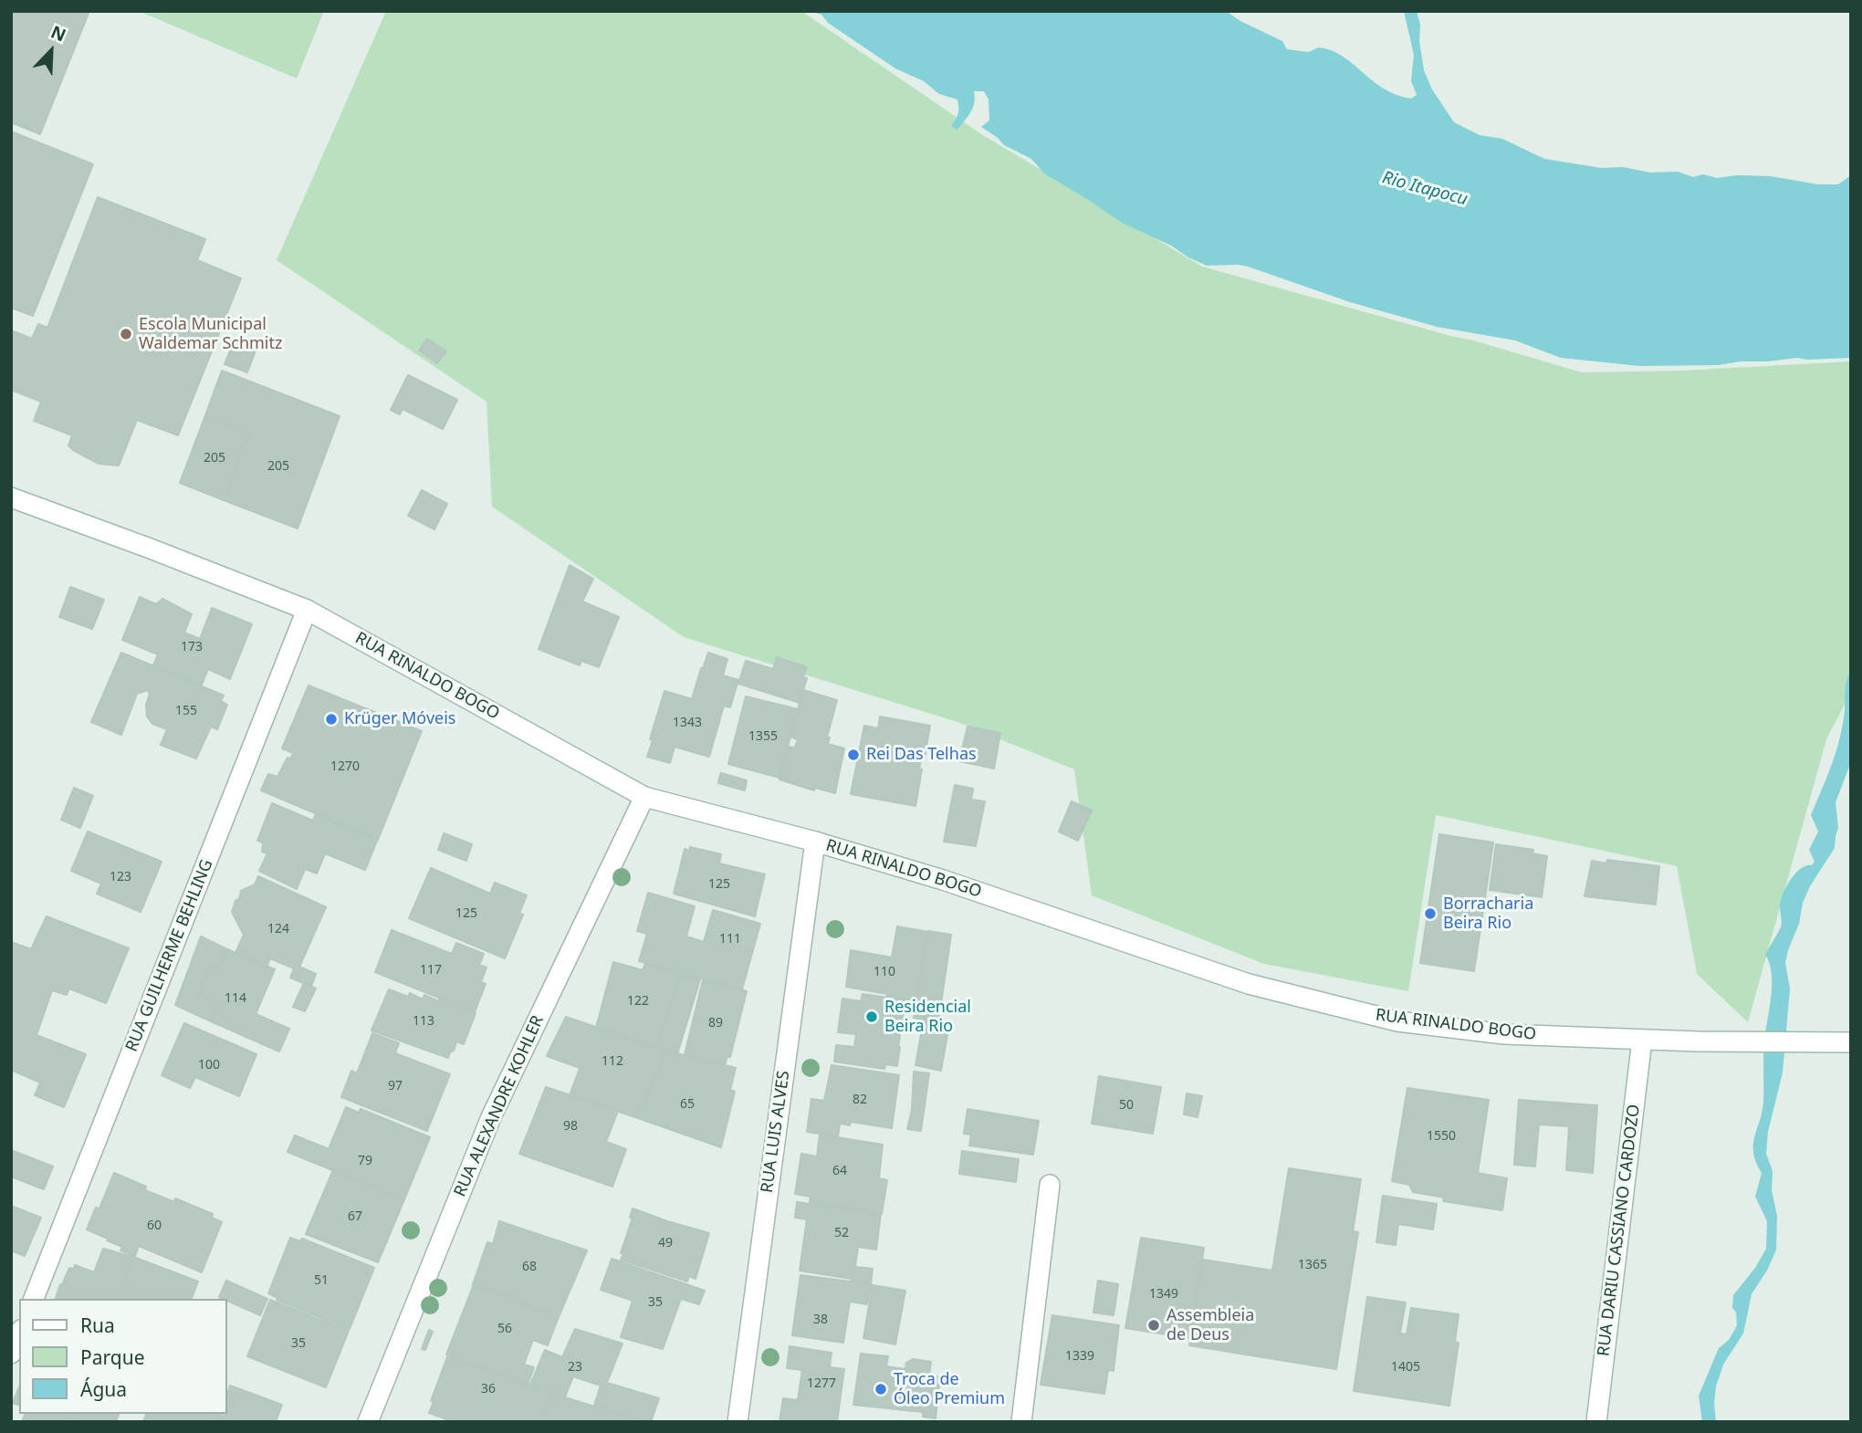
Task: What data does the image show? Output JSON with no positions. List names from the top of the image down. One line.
{"streets":{"street":["RUA RINALDO BOGO","RUA GUILHERME BEHLING","RUA ALEXANDRE KOHLER","RUA LUIS ALVES","RUA DARIU CASSIANO CARDOZO"]},"crossings":[["RUA RINALDO BOGO","RUA GUILHERME BEHLING"],["RUA RINALDO BOGO","RUA ALEXANDRE KOHLER"],["RUA RINALDO BOGO","RUA LUIS ALVES"],["RUA RINALDO BOGO","RUA DARIU CASSIANO CARDOZO"]],"water":["Rio Itapocu"],"places":["Escola Municipal Waldemar Schmitz","Krüger Móveis","Rei Das Telhas","Borracharia Beira Rio","Residencial Beira Rio","Assembleia de Deus","Troca de Óleo Premium"],"house_numbers":["205","205","173","155","1343","1355","1270","123","125","125","124","111","117","110","114","122","113","89","112","100","97","82","65","50","98","1550","79","64","67","60","52","49","1365","68","51","1349","35","38","56","35","1339","23","1405","1277","36"],"legend":["Rua","Parque","Água"],"north":"top right"}
